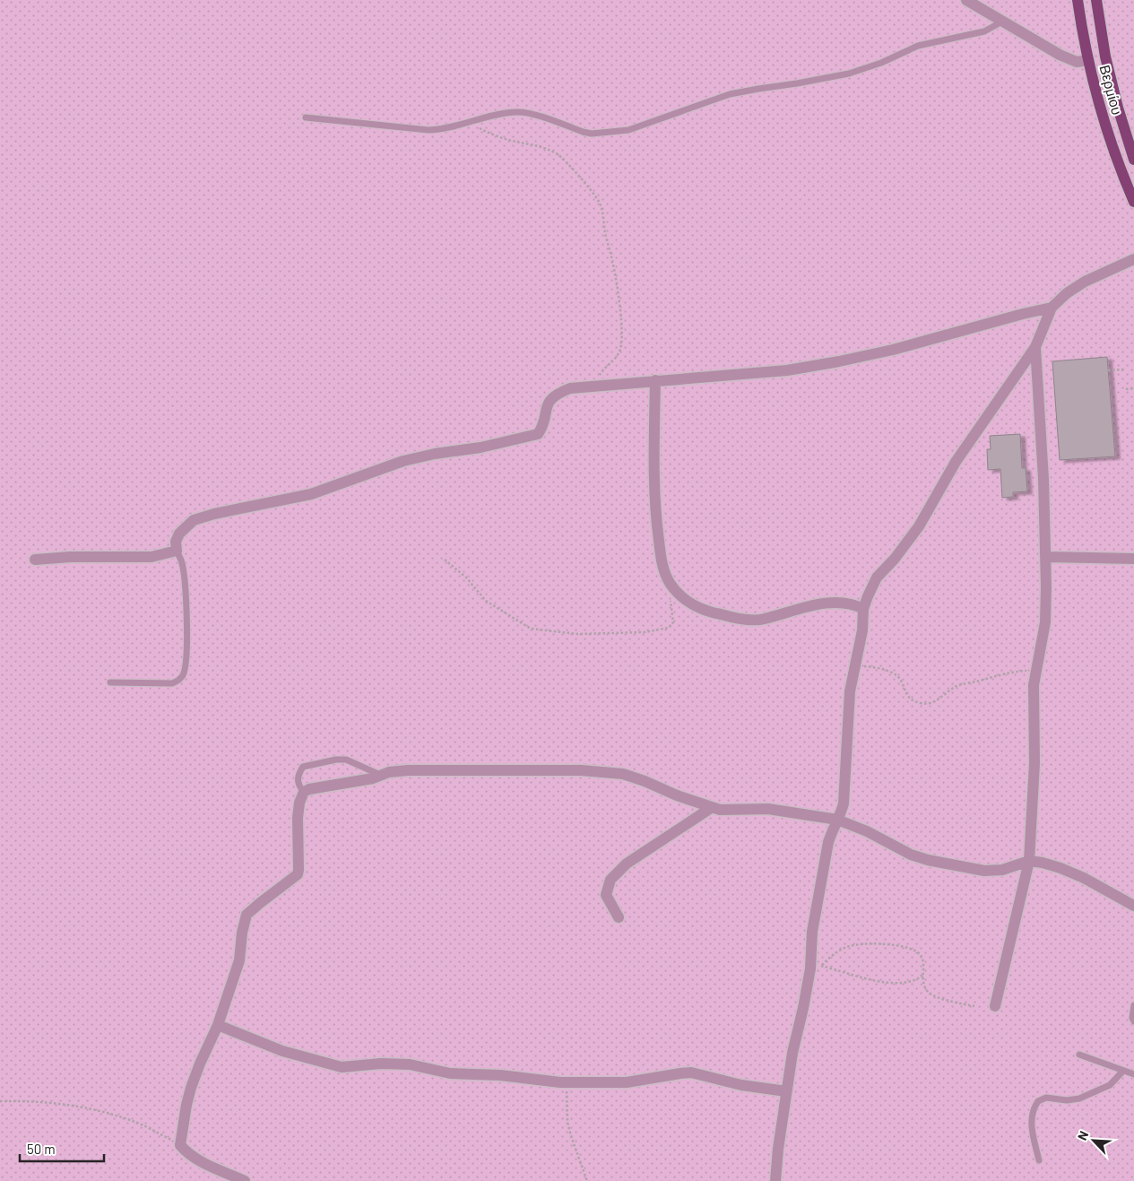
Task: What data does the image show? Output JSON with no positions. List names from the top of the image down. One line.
{"streets":{"main road":["Βερμίου"]},"scale_bar":"50 m","north":"top left"}
